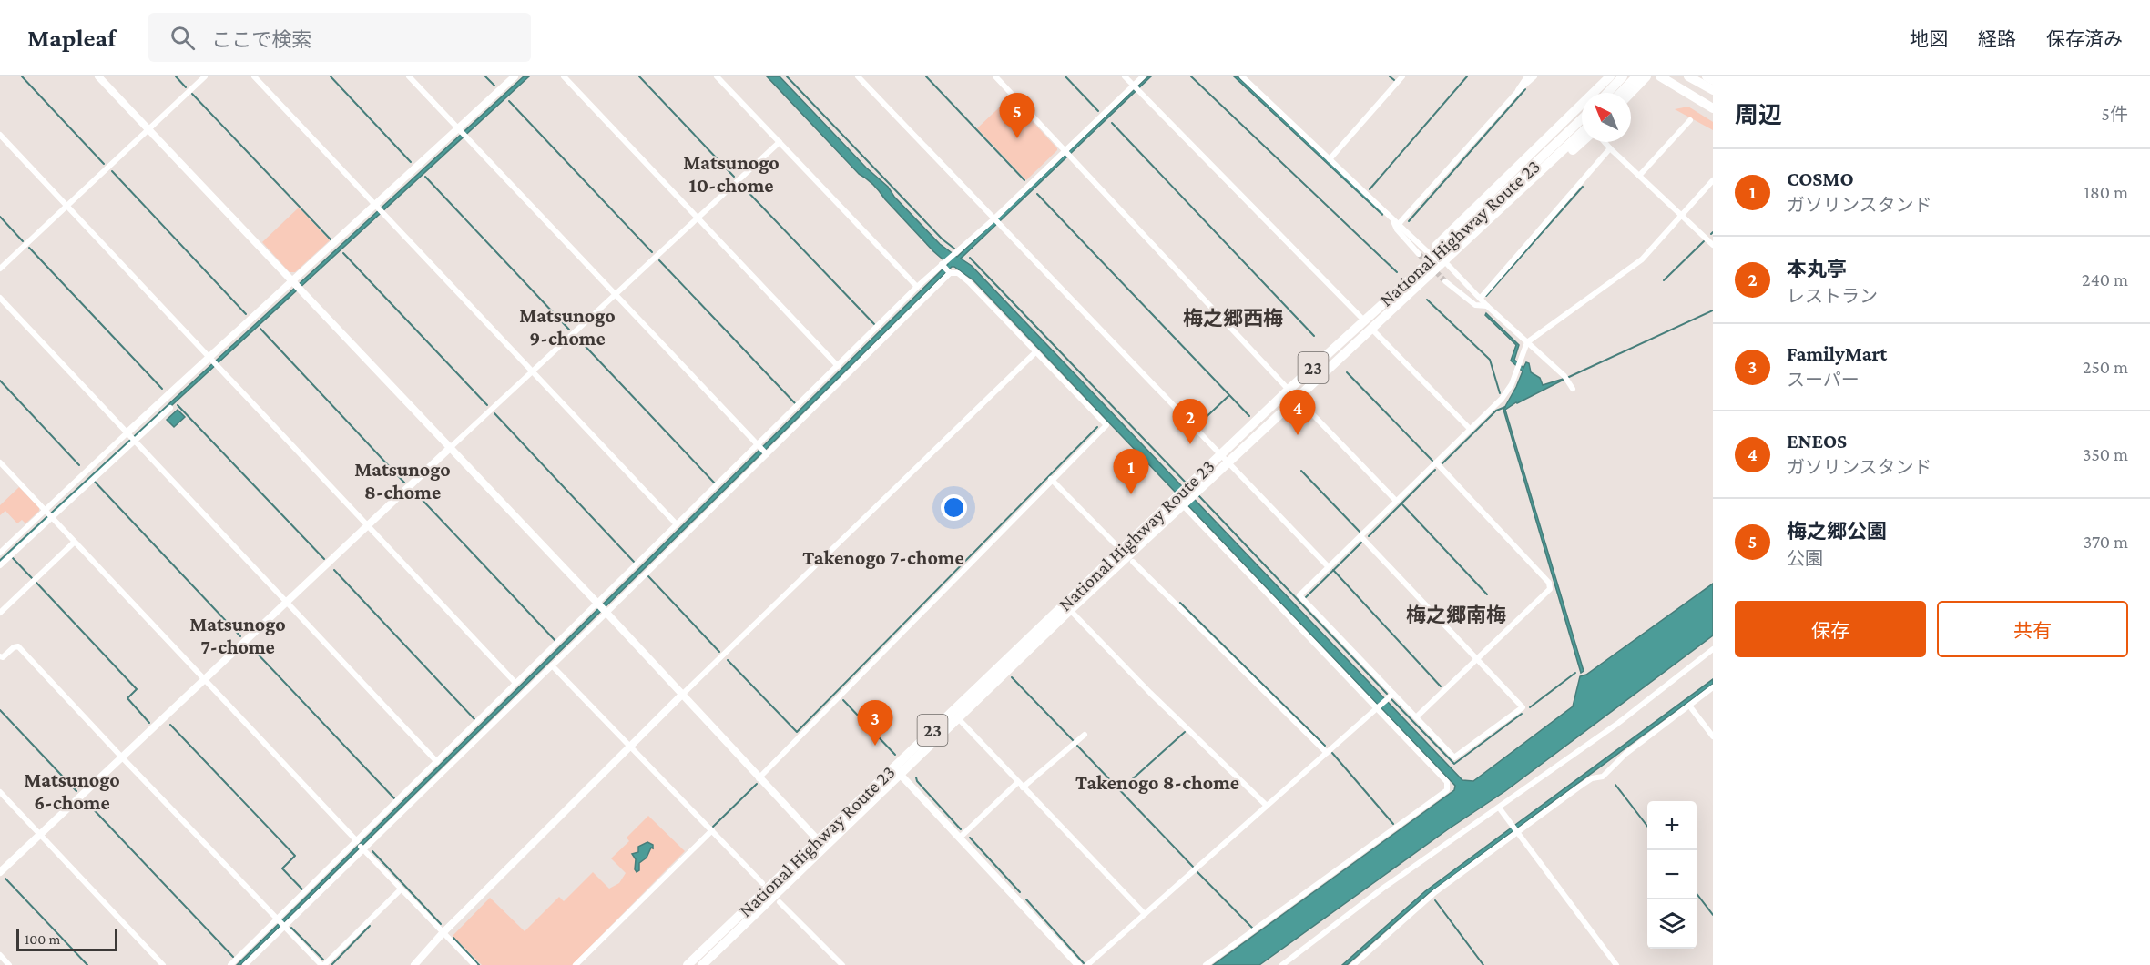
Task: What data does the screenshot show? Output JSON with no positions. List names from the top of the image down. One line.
{"streets":{"highway":["National Highway Route 23","23"]},"districts":["Matsunogo 10-chome","Matsunogo 9-chome","梅之郷西梅","Matsunogo 8-chome","Takenogo 7-chome","梅之郷南梅","Matsunogo 7-chome","Matsunogo 6-chome","Takenogo 8-chome"],"scale_bar":"100 m","north":"top left","page":{"header":"Mapleaf","search":"ここで検索","nav":["地図","経路","保存済み"],"heading":["周辺","5件"],"pins":["5","4","2","1","3"],"list":[{"mark":"1","name":"COSMO","note":"ガソリンスタンド","value":"180 m"},{"mark":"2","name":"本丸亭","note":"レストラン","value":"240 m"},{"mark":"3","name":"FamilyMart","note":"スーパー","value":"250 m"},{"mark":"4","name":"ENEOS","note":"ガソリンスタンド","value":"350 m"},{"mark":"5","name":"梅之郷公園","note":"公園","value":"370 m"}],"buttons":["保存","共有"],"map_buttons":["+","−"],"scale":"100 m"}}
